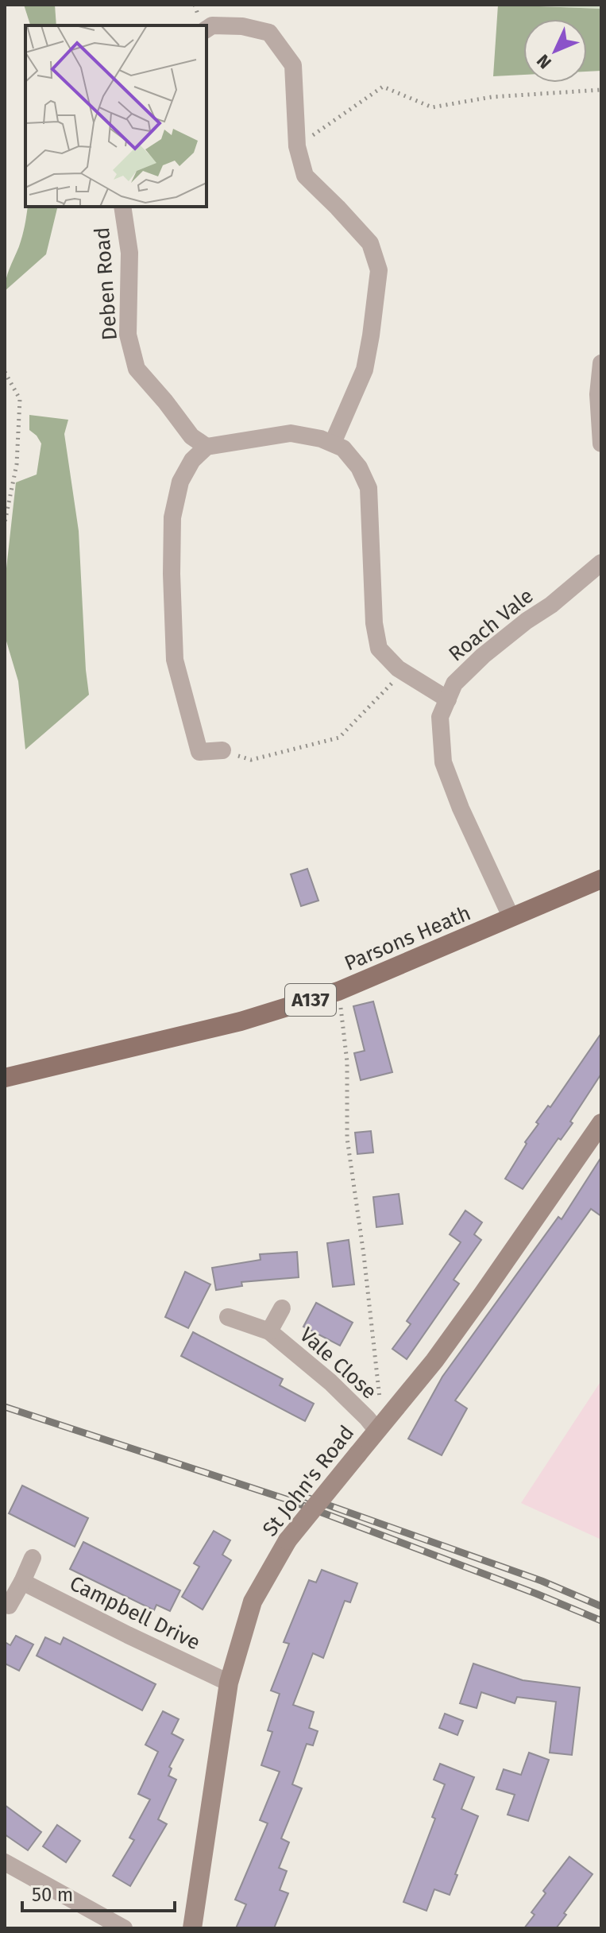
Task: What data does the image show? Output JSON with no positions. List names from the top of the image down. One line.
{"streets":{"main road":["Parsons Heath","A137"],"street":["Deben Road","Roach Vale","Vale Close","St John's Road","Campbell Drive"]},"crossings":[["Roach Vale","Parsons Heath"],["Vale Close","St John's Road"],["St John's Road","Campbell Drive"]],"scale_bar":"50 m","north":"bottom left"}
